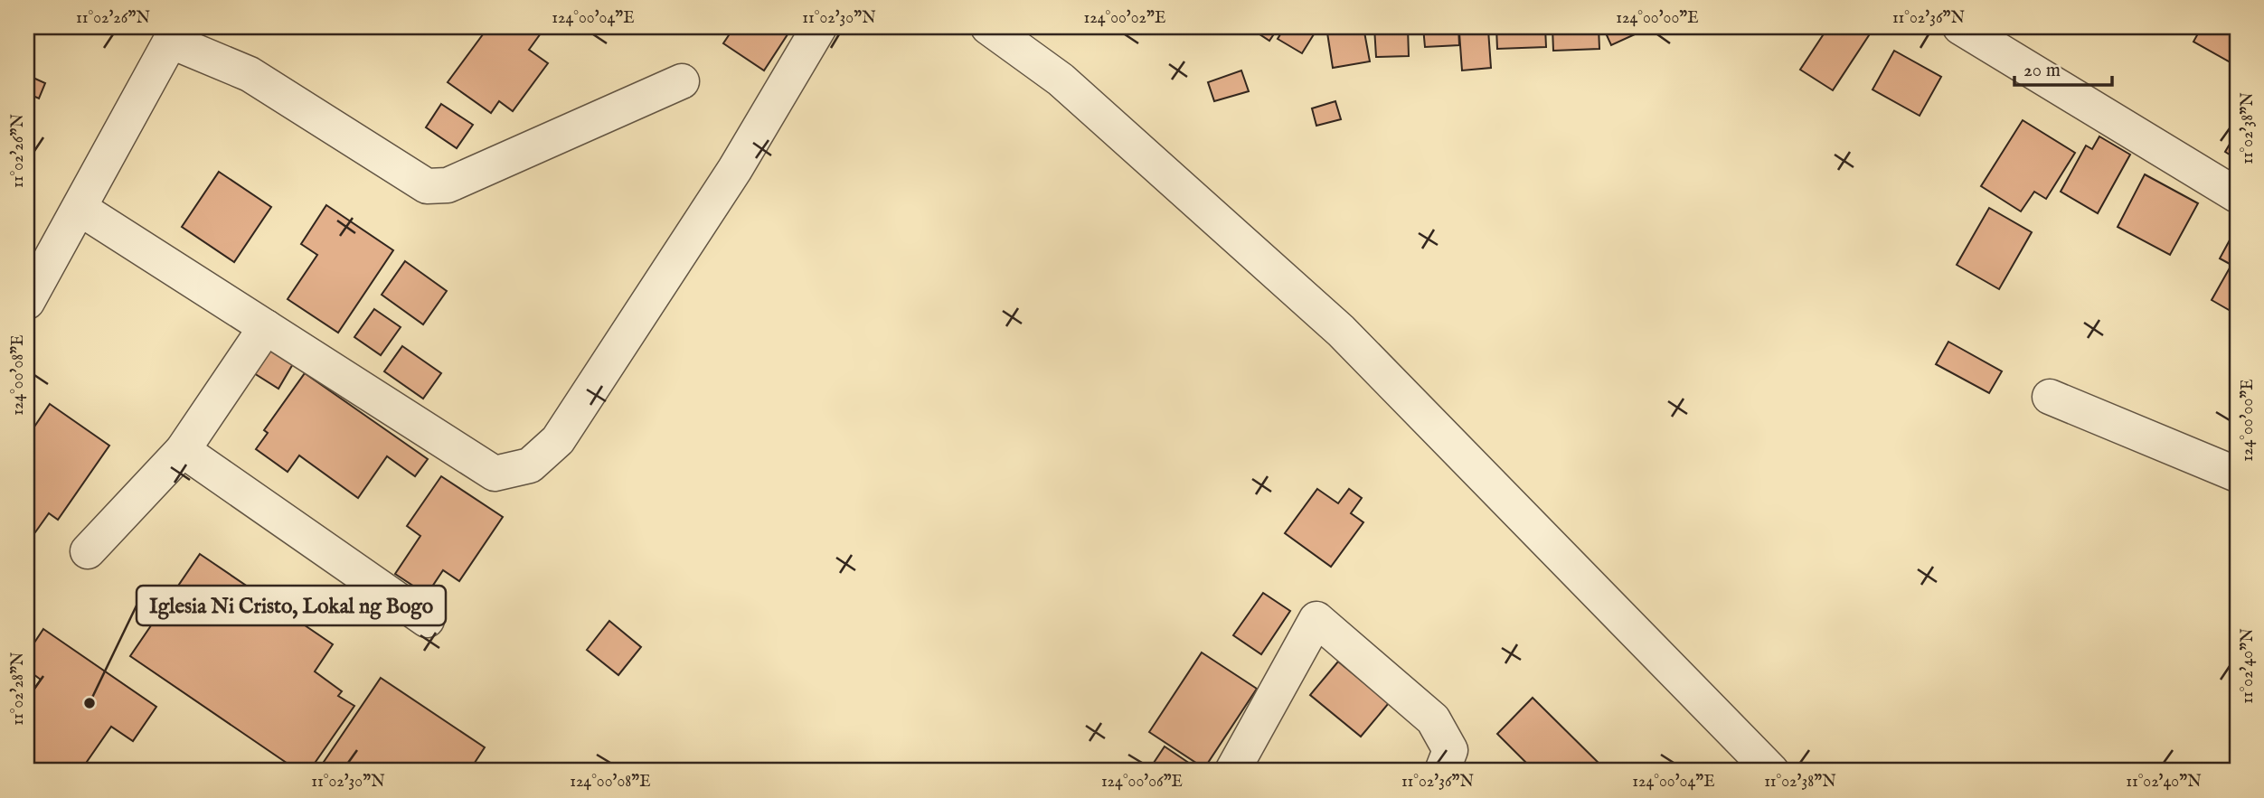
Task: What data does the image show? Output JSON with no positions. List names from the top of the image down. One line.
{"places":["Iglesia Ni Cristo, Lokal ng Bogo"],"scale_bar":"20 m","coordinates":["11°02'26\"N","124°00'04\"E","11°02'30\"N","124°00'02\"E","124°00'00\"E","11°02'36\"N","11°02'38\"N","124°00'08\"E","11°02'40\"N","11°02'28\"N","124°00'06\"E"]}
